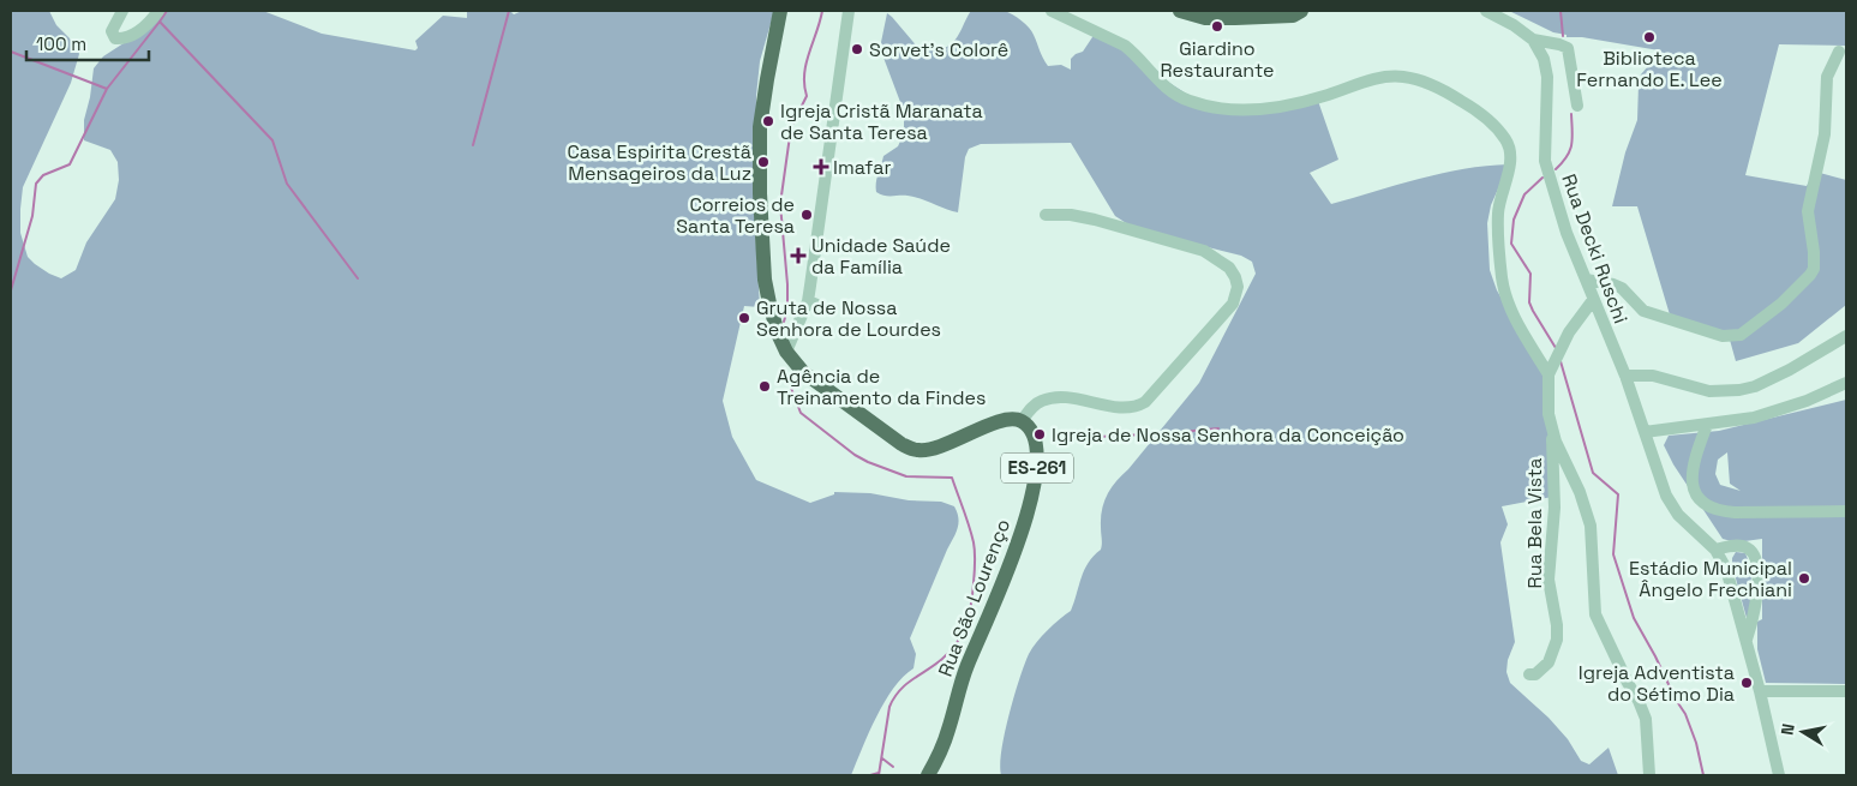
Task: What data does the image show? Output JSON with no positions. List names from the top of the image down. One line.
{"streets":{"main road":["ES-261","Rua São Lourenço"],"street":["Rua Decki Ruschi","Rua Bela Vista"]},"places":{"other":["Giardino Restaurante","Biblioteca Fernando E. Lee","Sorvet's Colorê","Igreja Cristã Maranata de Santa Teresa","Casa Espirita Crestã Mensageiros da Luz","Correios de Santa Teresa","Gruta de Nossa Senhora de Lourdes","Agência de Treinamento da Findes","Igreja de Nossa Senhora da Conceição","Estádio Municipal Ângelo Frechiani","Igreja Adventista do Sétimo Dia"],"health":["Imafar","Unidade Saúde da Família"]},"scale_bar":"100 m","north":"left"}
